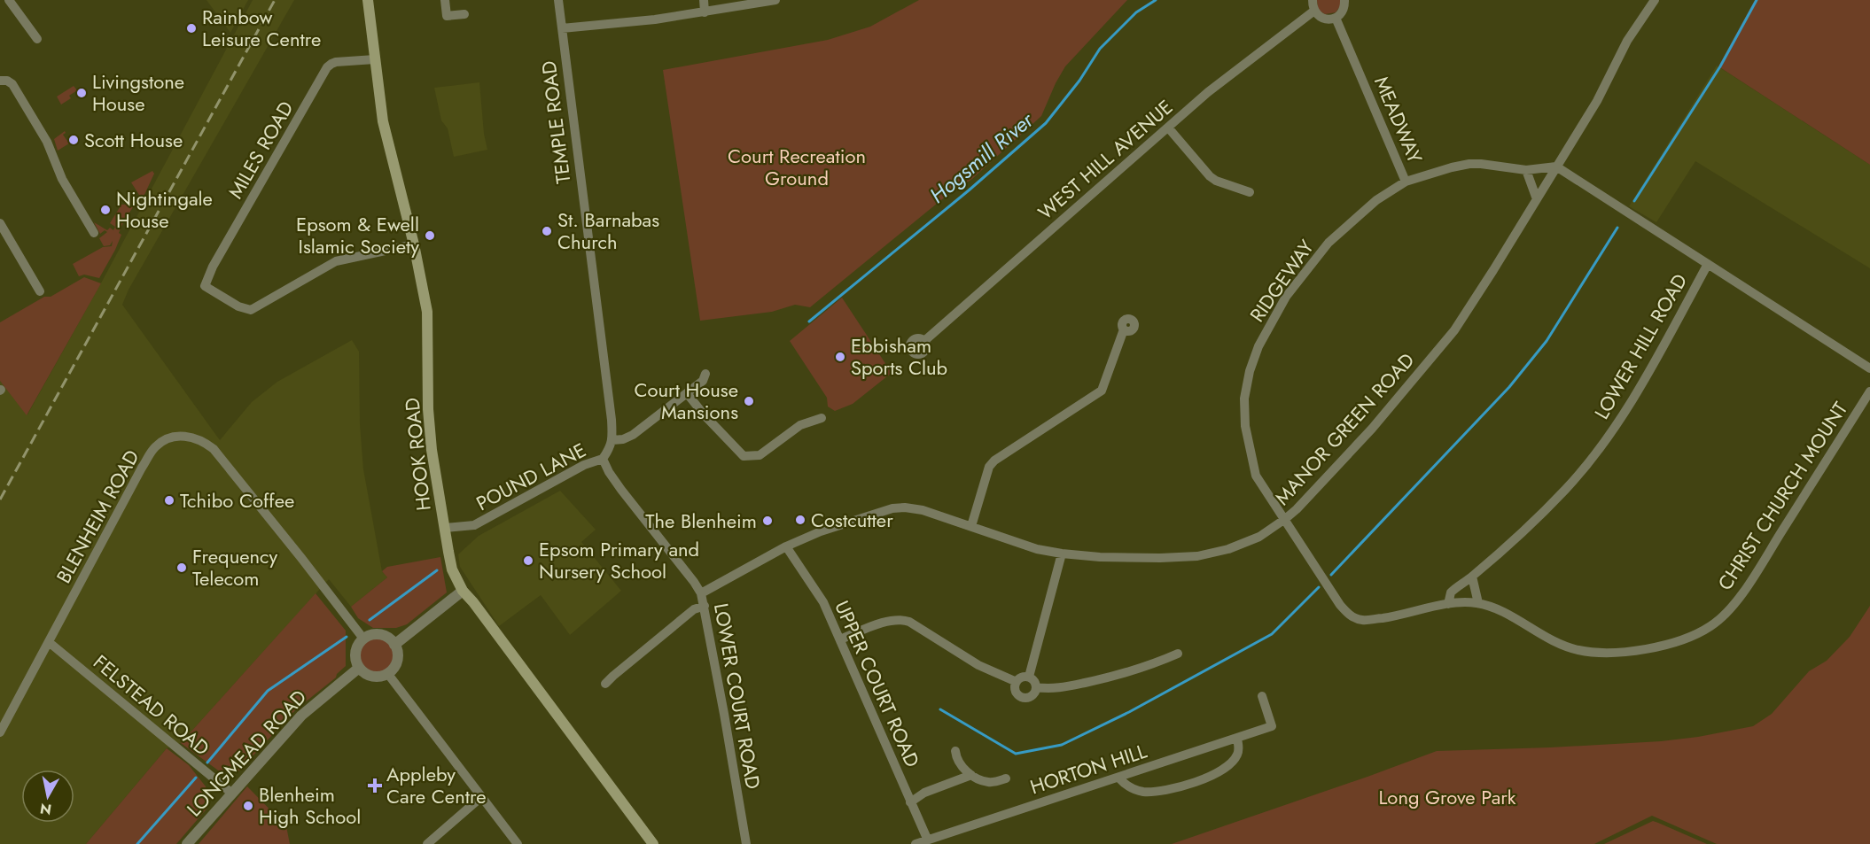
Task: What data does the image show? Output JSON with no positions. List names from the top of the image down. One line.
{"streets":{"main road":["HOOK ROAD"],"street":["MEADWAY","TEMPLE ROAD","MILES ROAD","WEST HILL AVENUE","RIDGEWAY","LOWER HILL ROAD","MANOR GREEN ROAD","POUND LANE","CHRIST CHURCH MOUNT","BLENHEIM ROAD","UPPER COURT ROAD","LOWER COURT ROAD","FELSTEAD ROAD","LONGMEAD ROAD","HORTON HILL"]},"crossings":[["MEADWAY","RIDGEWAY"],["MEADWAY","MANOR GREEN ROAD"],["TEMPLE ROAD","POUND LANE"],["MILES ROAD","HOOK ROAD"],["RIDGEWAY","MANOR GREEN ROAD"],["RIDGEWAY","CHRIST CHURCH MOUNT"],["LOWER HILL ROAD","CHRIST CHURCH MOUNT"],["MANOR GREEN ROAD","CHRIST CHURCH MOUNT"],["MANOR GREEN ROAD","UPPER COURT ROAD"],["MANOR GREEN ROAD","LOWER COURT ROAD"],["HOOK ROAD","POUND LANE"],["POUND LANE","LOWER COURT ROAD"],["BLENHEIM ROAD","FELSTEAD ROAD"],["BLENHEIM ROAD","LONGMEAD ROAD"],["UPPER COURT ROAD","HORTON HILL"],["FELSTEAD ROAD","LONGMEAD ROAD"]],"water":["Hogsmill River"],"parks":["Court Recreation Ground","Long Grove Park"],"places":{"other":["Rainbow Leisure Centre","Livingstone House","Scott House","Nightingale House","St. Barnabas Church","Epsom & Ewell Islamic Society","Ebbisham Sports Club","Court House Mansions","Tchibo Coffee","Costcutter","The Blenheim","Epsom Primary and Nursery School","Frequency Telecom","Blenheim High School"],"health":["Appleby Care Centre"]},"north":"bottom"}
